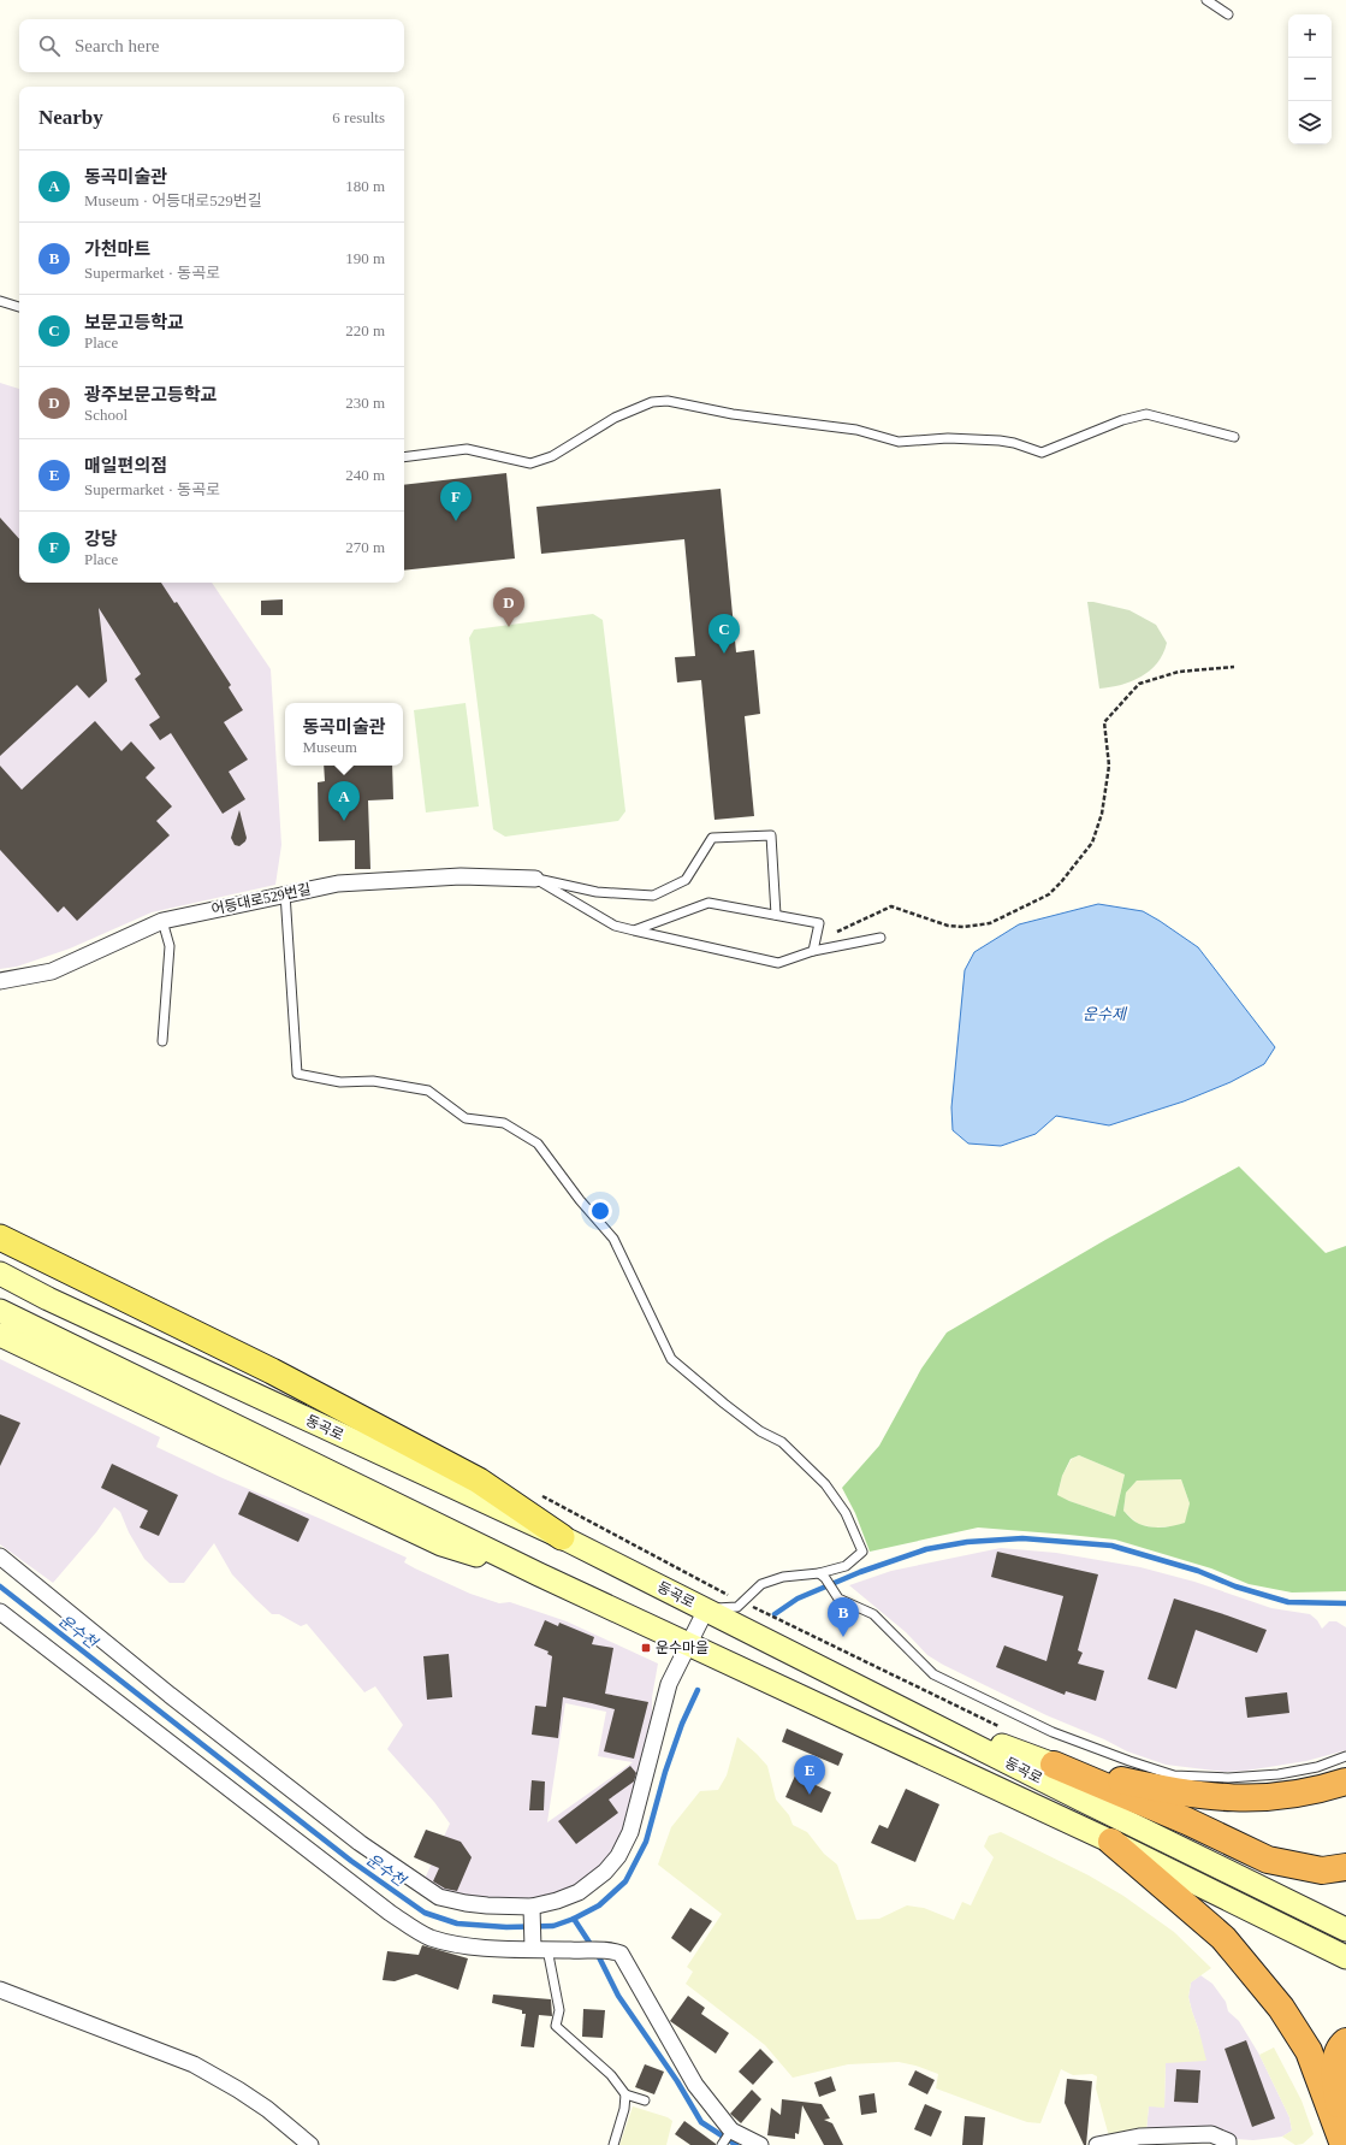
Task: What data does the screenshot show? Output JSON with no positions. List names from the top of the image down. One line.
{"streets":{"main road":["동곡로"],"street":["어등대로529번길"]},"water":["운수제","운수천"],"places":{"transit":["운수마을"]},"page":{"map_buttons":["+","−"],"search":"Search here","heading":["Nearby","6 results"],"list":[{"mark":"A","name":"동곡미술관","note":"Museum · 어등대로529번길","value":"180 m"},{"mark":"B","name":"가천마트","note":"Supermarket · 동곡로","value":"190 m"},{"mark":"C","name":"보문고등학교","note":"Place","value":"220 m"},{"mark":"D","name":"광주보문고등학교","note":"School","value":"230 m"},{"mark":"E","name":"매일편의점","note":"Supermarket · 동곡로","value":"240 m"},{"mark":"F","name":"강당","note":"Place","value":"270 m"}],"pins":["F","D","C","A","B","E"],"popup":["동곡미술관","Museum"]}}
